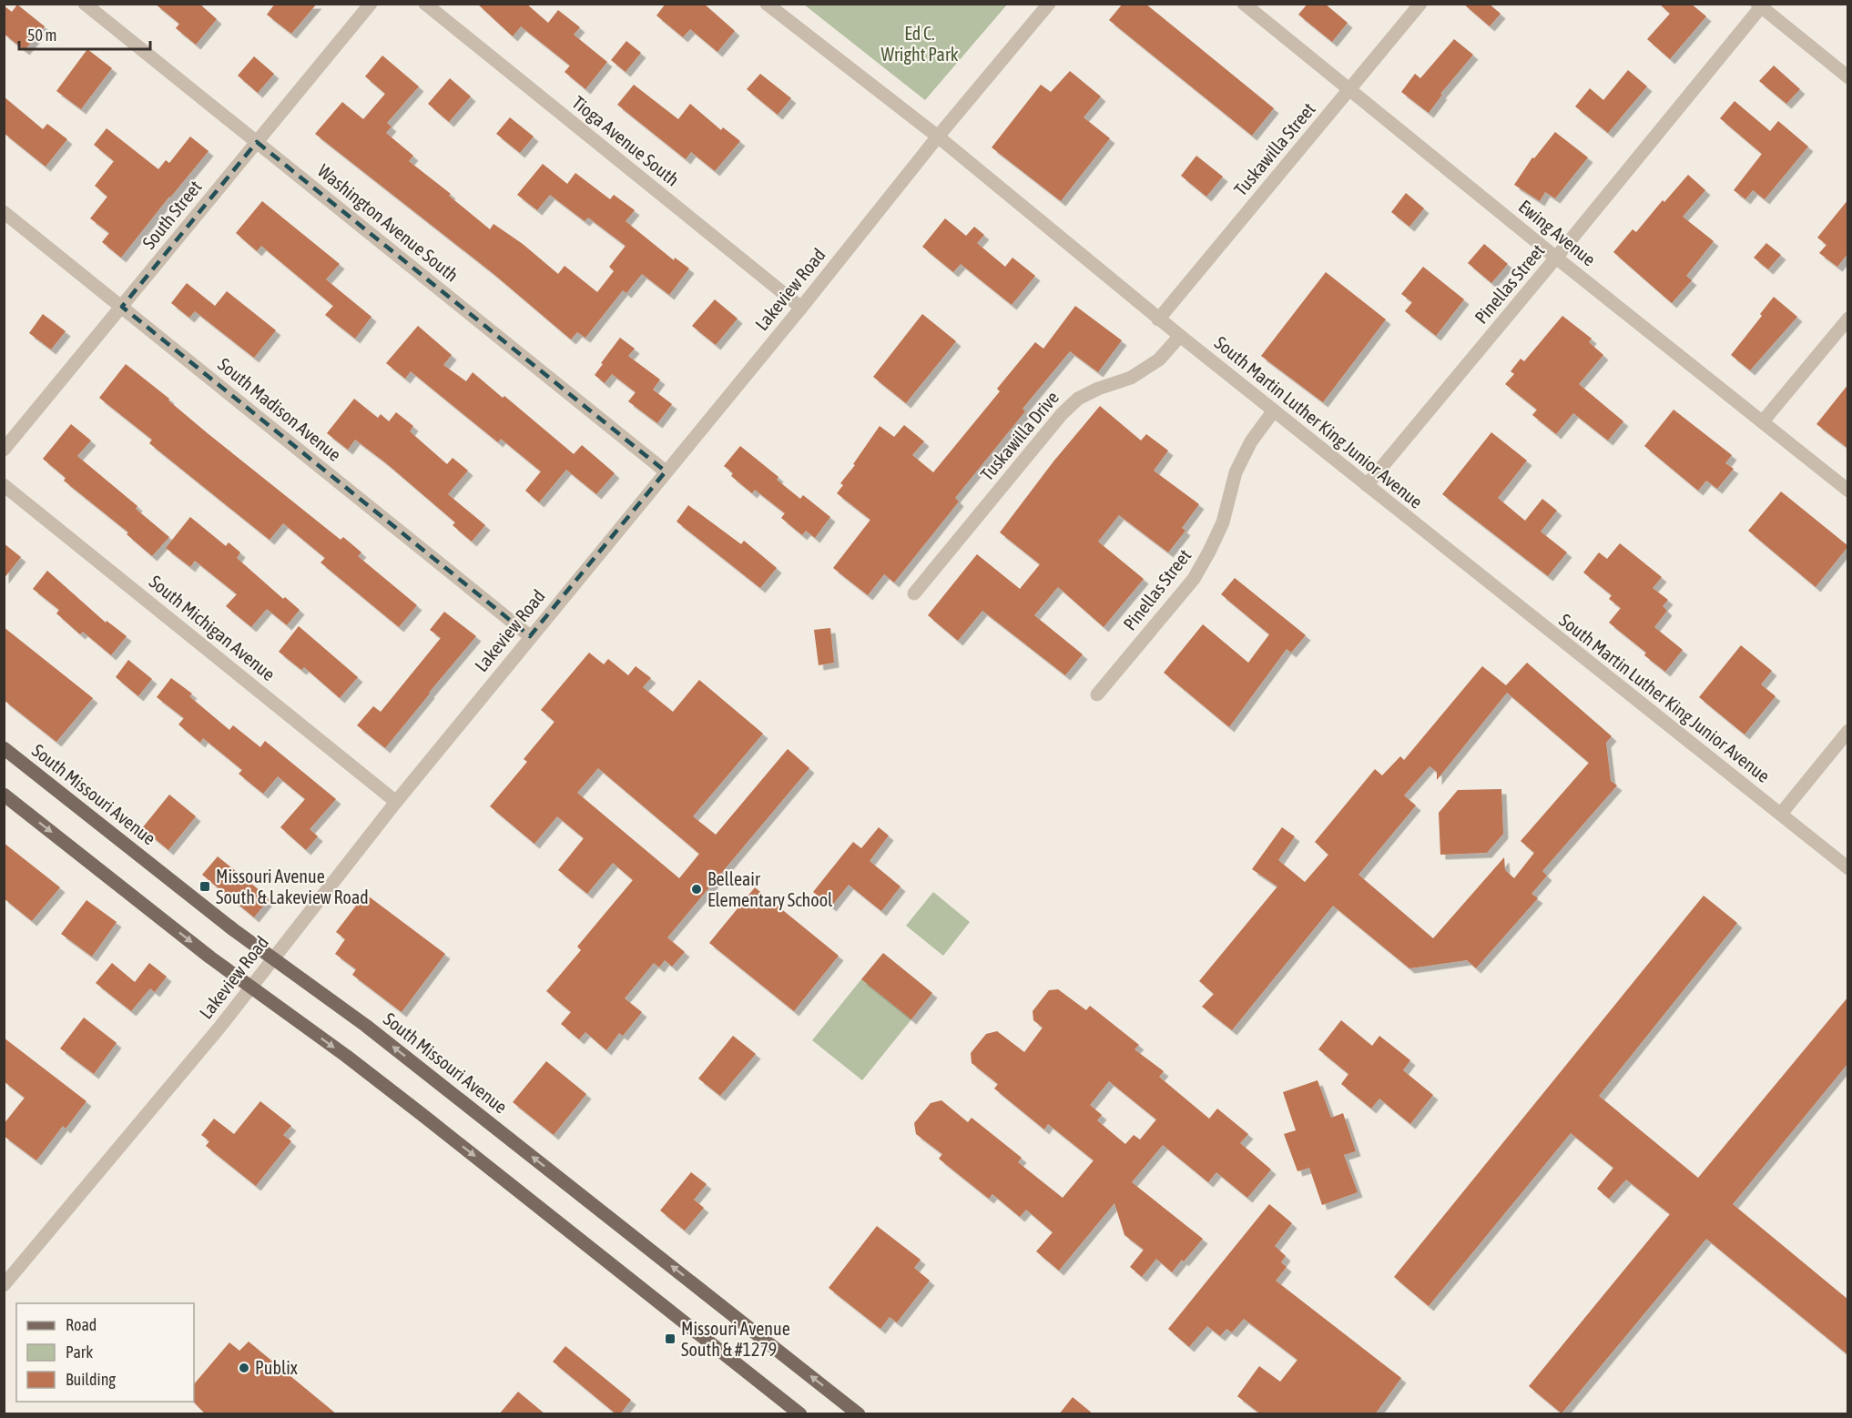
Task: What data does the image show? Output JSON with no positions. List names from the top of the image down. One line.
{"streets":{"main road":["South Missouri Avenue"],"street":["Tioga Avenue South","Tuskawilla Street","South Street","Washington Avenue South","Ewing Avenue","Pinellas Street","Lakeview Road","South Madison Avenue","South Martin Luther King Junior Avenue","Tuskawilla Drive","South Michigan Avenue"]},"crossings":[["Tioga Avenue South","Lakeview Road"],["Tuskawilla Street","Ewing Avenue"],["Tuskawilla Street","South Martin Luther King Junior Avenue"],["South Street","Washington Avenue South"],["South Street","South Madison Avenue"],["Washington Avenue South","Lakeview Road"],["Ewing Avenue","Pinellas Street"],["Pinellas Street","South Martin Luther King Junior Avenue"],["Lakeview Road","South Madison Avenue"],["Lakeview Road","South Martin Luther King Junior Avenue"],["Lakeview Road","South Michigan Avenue"],["Lakeview Road","South Missouri Avenue"],["South Martin Luther King Junior Avenue","Tuskawilla Drive"]],"parks":["Ed C. Wright Park"],"places":{"transit":["Missouri Avenue South & Lakeview Road","Missouri Avenue South & #1279"],"other":["Belleair Elementary School","Publix"]},"legend":["Road","Park","Building"],"scale_bar":"50 m"}
